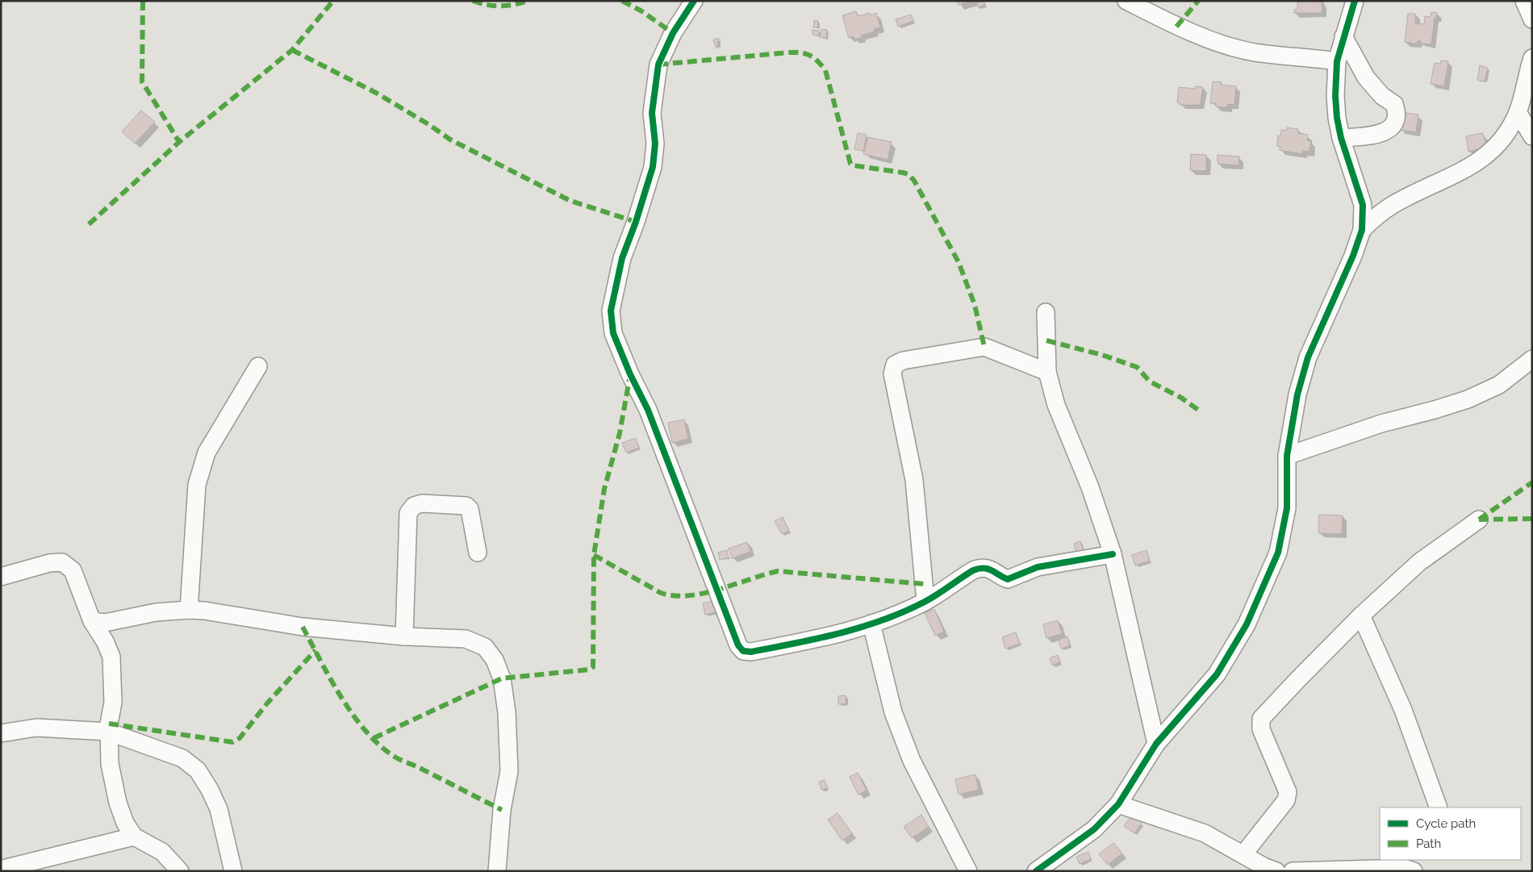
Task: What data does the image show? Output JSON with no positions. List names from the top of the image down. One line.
{"legend":["Cycle path","Path"]}
